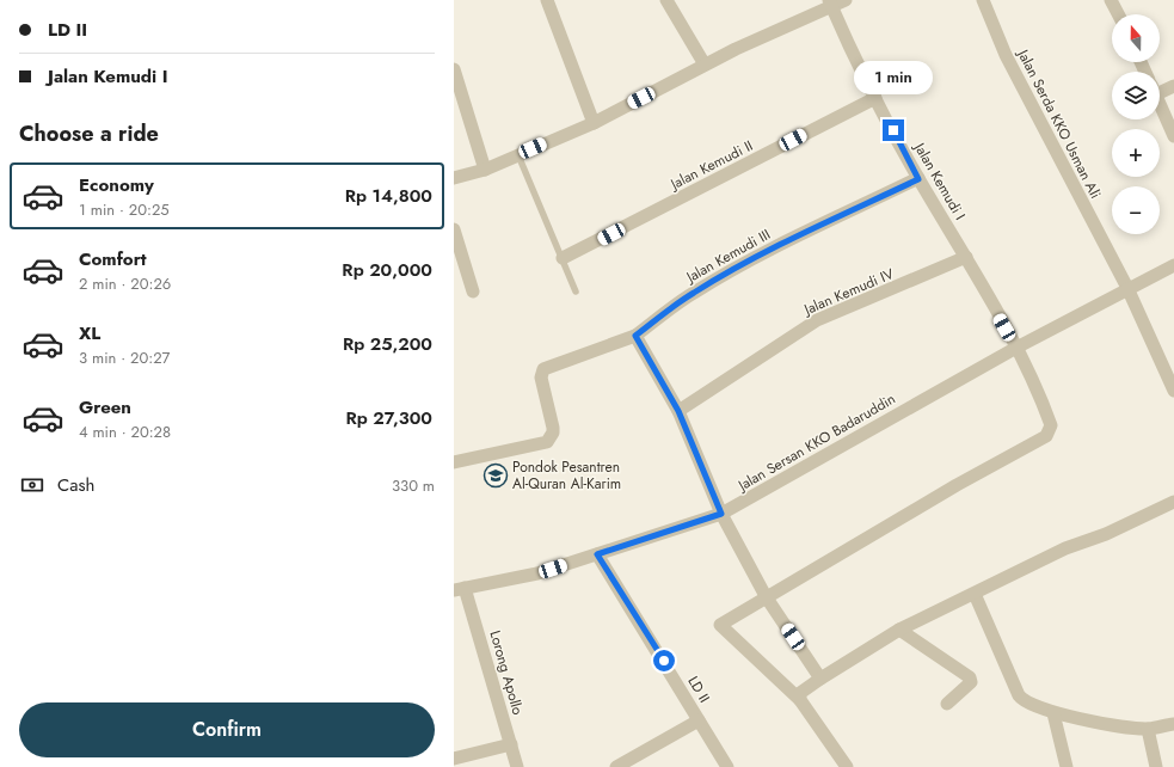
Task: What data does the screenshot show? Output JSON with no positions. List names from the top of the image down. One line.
{"streets":{"street":["Jalan Serda KKO Usman Ali","Jalan Kemudi II","Jalan Kemudi I","Jalan Kemudi III","Jalan Kemudi IV","Jalan Sersan KKO Badaruddin","Lorong Apollo","LD II"]},"crossings":[["Jalan Serda KKO Usman Ali","Jalan Sersan KKO Badaruddin"],["Jalan Kemudi II","Jalan Kemudi I"],["Jalan Kemudi I","Jalan Kemudi III"],["Jalan Kemudi I","Jalan Kemudi IV"],["Jalan Kemudi I","Jalan Sersan KKO Badaruddin"],["Jalan Sersan KKO Badaruddin","Lorong Apollo"],["Jalan Sersan KKO Badaruddin","LD II"]],"places":{"school or university":["Pondok Pesantren Al-Quran Al-Karim"]},"north":"top","page":{"banner":["LD II","Jalan Kemudi I"],"map_buttons":["+","−"],"bubble":"1 min","heading":"Choose a ride","list":[{"name":"Economy","note":"1 min · 20:25","value":"Rp 14,800"},{"name":"Comfort","note":"2 min · 20:26","value":"Rp 20,000"},{"name":"XL","note":"3 min · 20:27","value":"Rp 25,200"},{"name":"Green","note":"4 min · 20:28","value":"Rp 27,300"}],"pay":["Cash","330 m"],"buttons":"Confirm"}}
